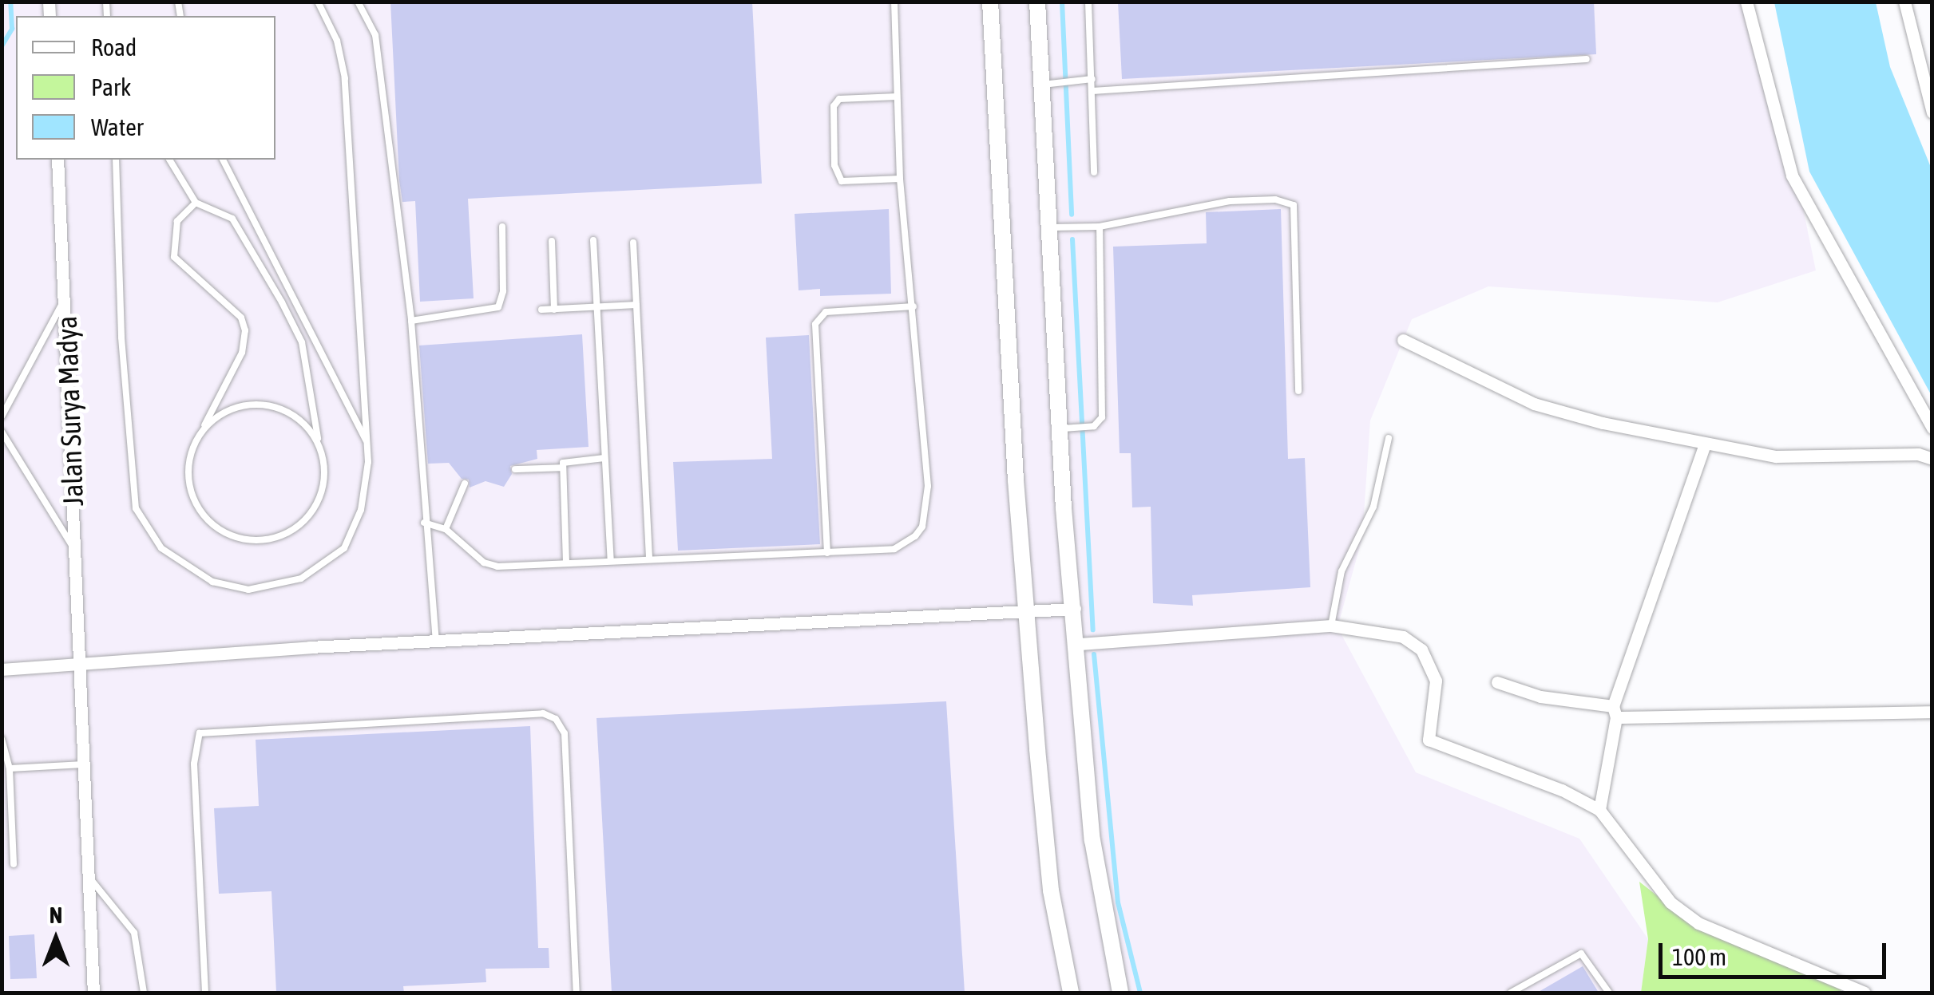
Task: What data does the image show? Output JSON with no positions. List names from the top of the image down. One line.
{"streets":{"street":["Jalan Surya Madya"]},"legend":["Road","Park","Water"],"scale_bar":"100 m","north":"top"}
